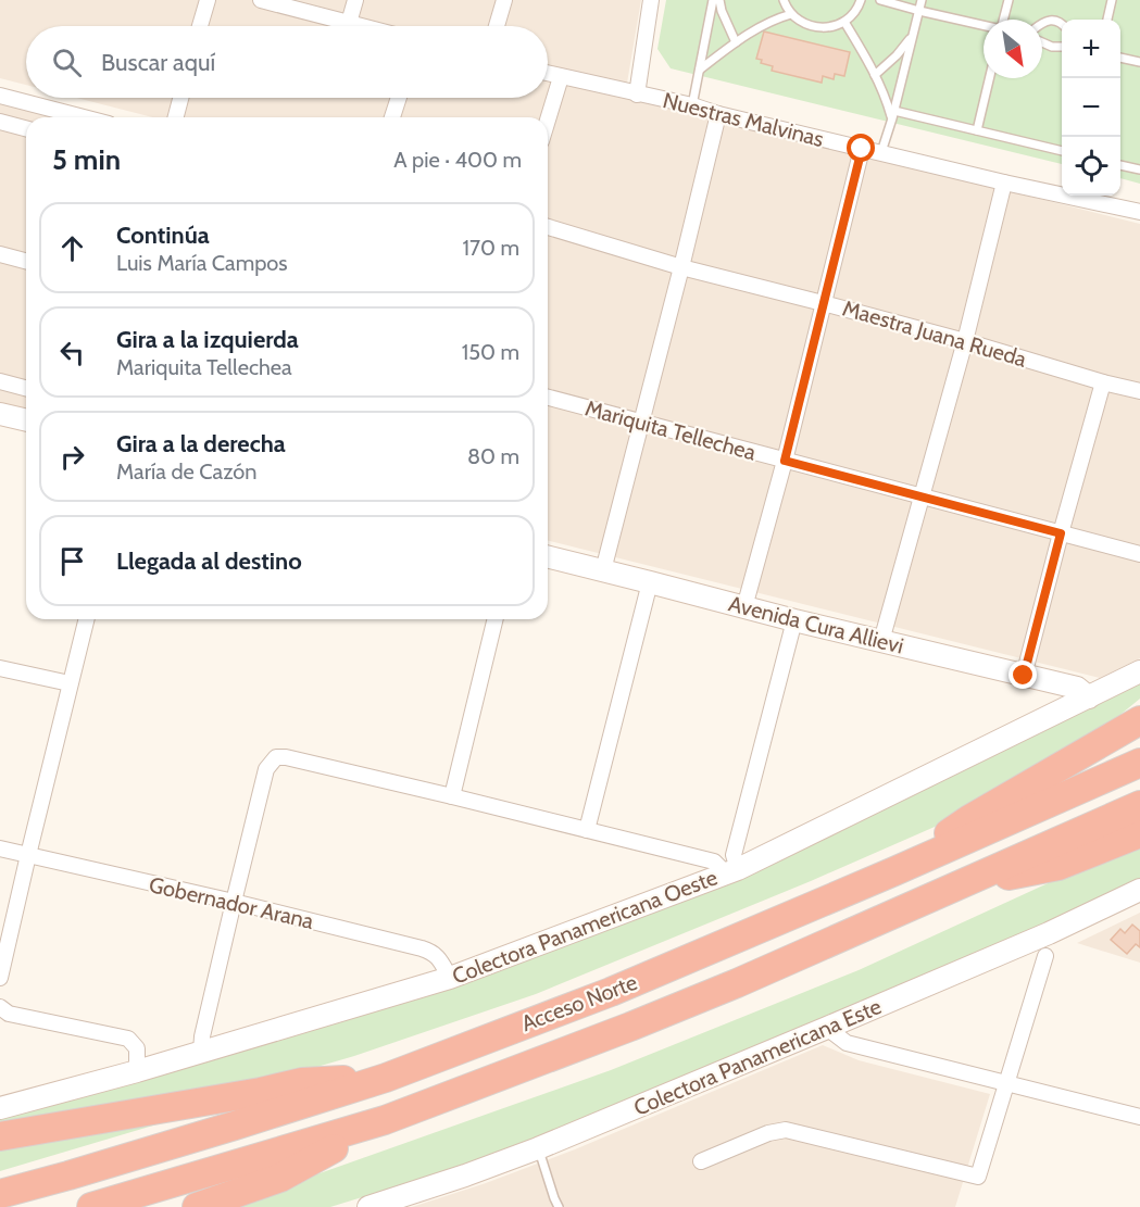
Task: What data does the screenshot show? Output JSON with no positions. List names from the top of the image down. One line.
{"streets":{"highway":["Acceso Norte"],"street":["Nuestras Malvinas","Maestra Juana Rueda","Mariquita Tellechea","Avenida Cura Allievi","Gobernador Arana","Colectora Panamericana Oeste","Colectora Panamericana Este"]},"crossings":[["Avenida Cura Allievi","Colectora Panamericana Oeste"],["Gobernador Arana","Colectora Panamericana Oeste"]],"north":"bottom right","page":{"map_buttons":["+","−"],"search":"Buscar aquí","heading":["5 min","A pie · 400 m"],"list":[["Continúa","Luis María Campos","170 m"],["Gira a la izquierda","Mariquita Tellechea","150 m"],["Gira a la derecha","María de Cazón","80 m"],"Llegada al destino"]}}
